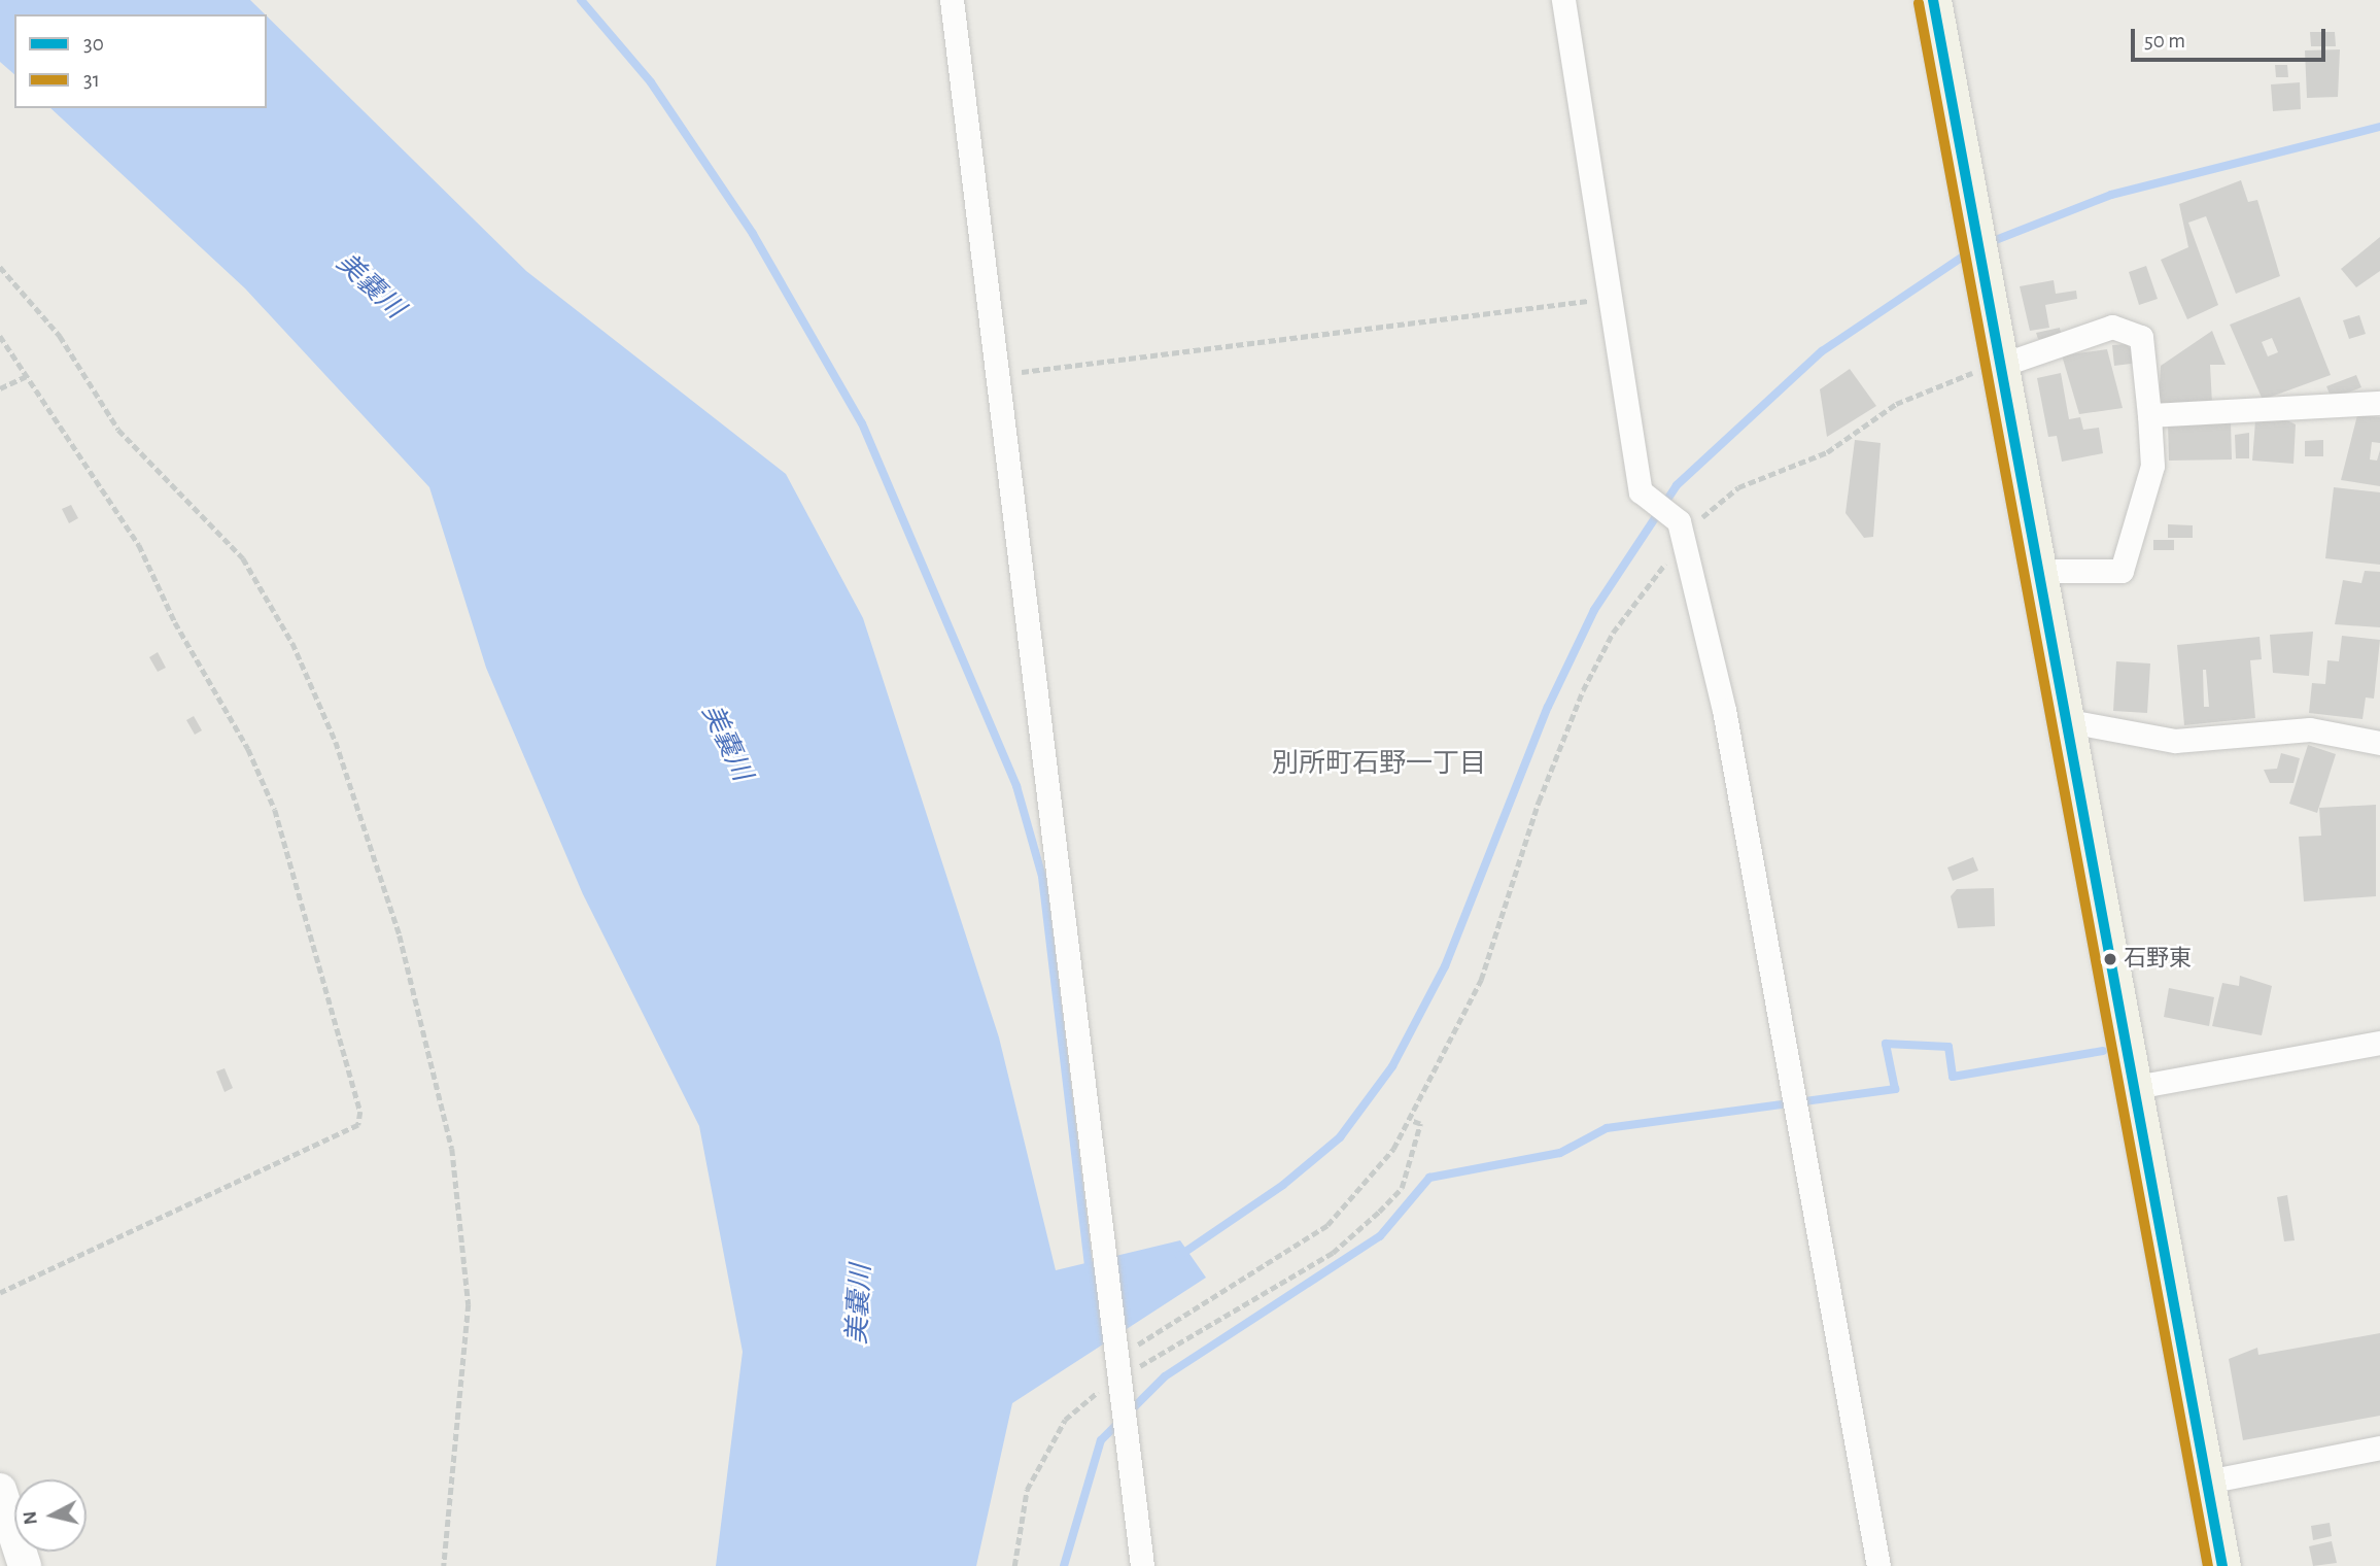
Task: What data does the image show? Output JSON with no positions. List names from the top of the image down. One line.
{"districts":["別所町石野一丁目"],"water":["美嚢川"],"places":["石野東"],"lines":["transit line 30","transit line 31"],"legend":["30","31"],"scale_bar":"50 m","north":"left"}
